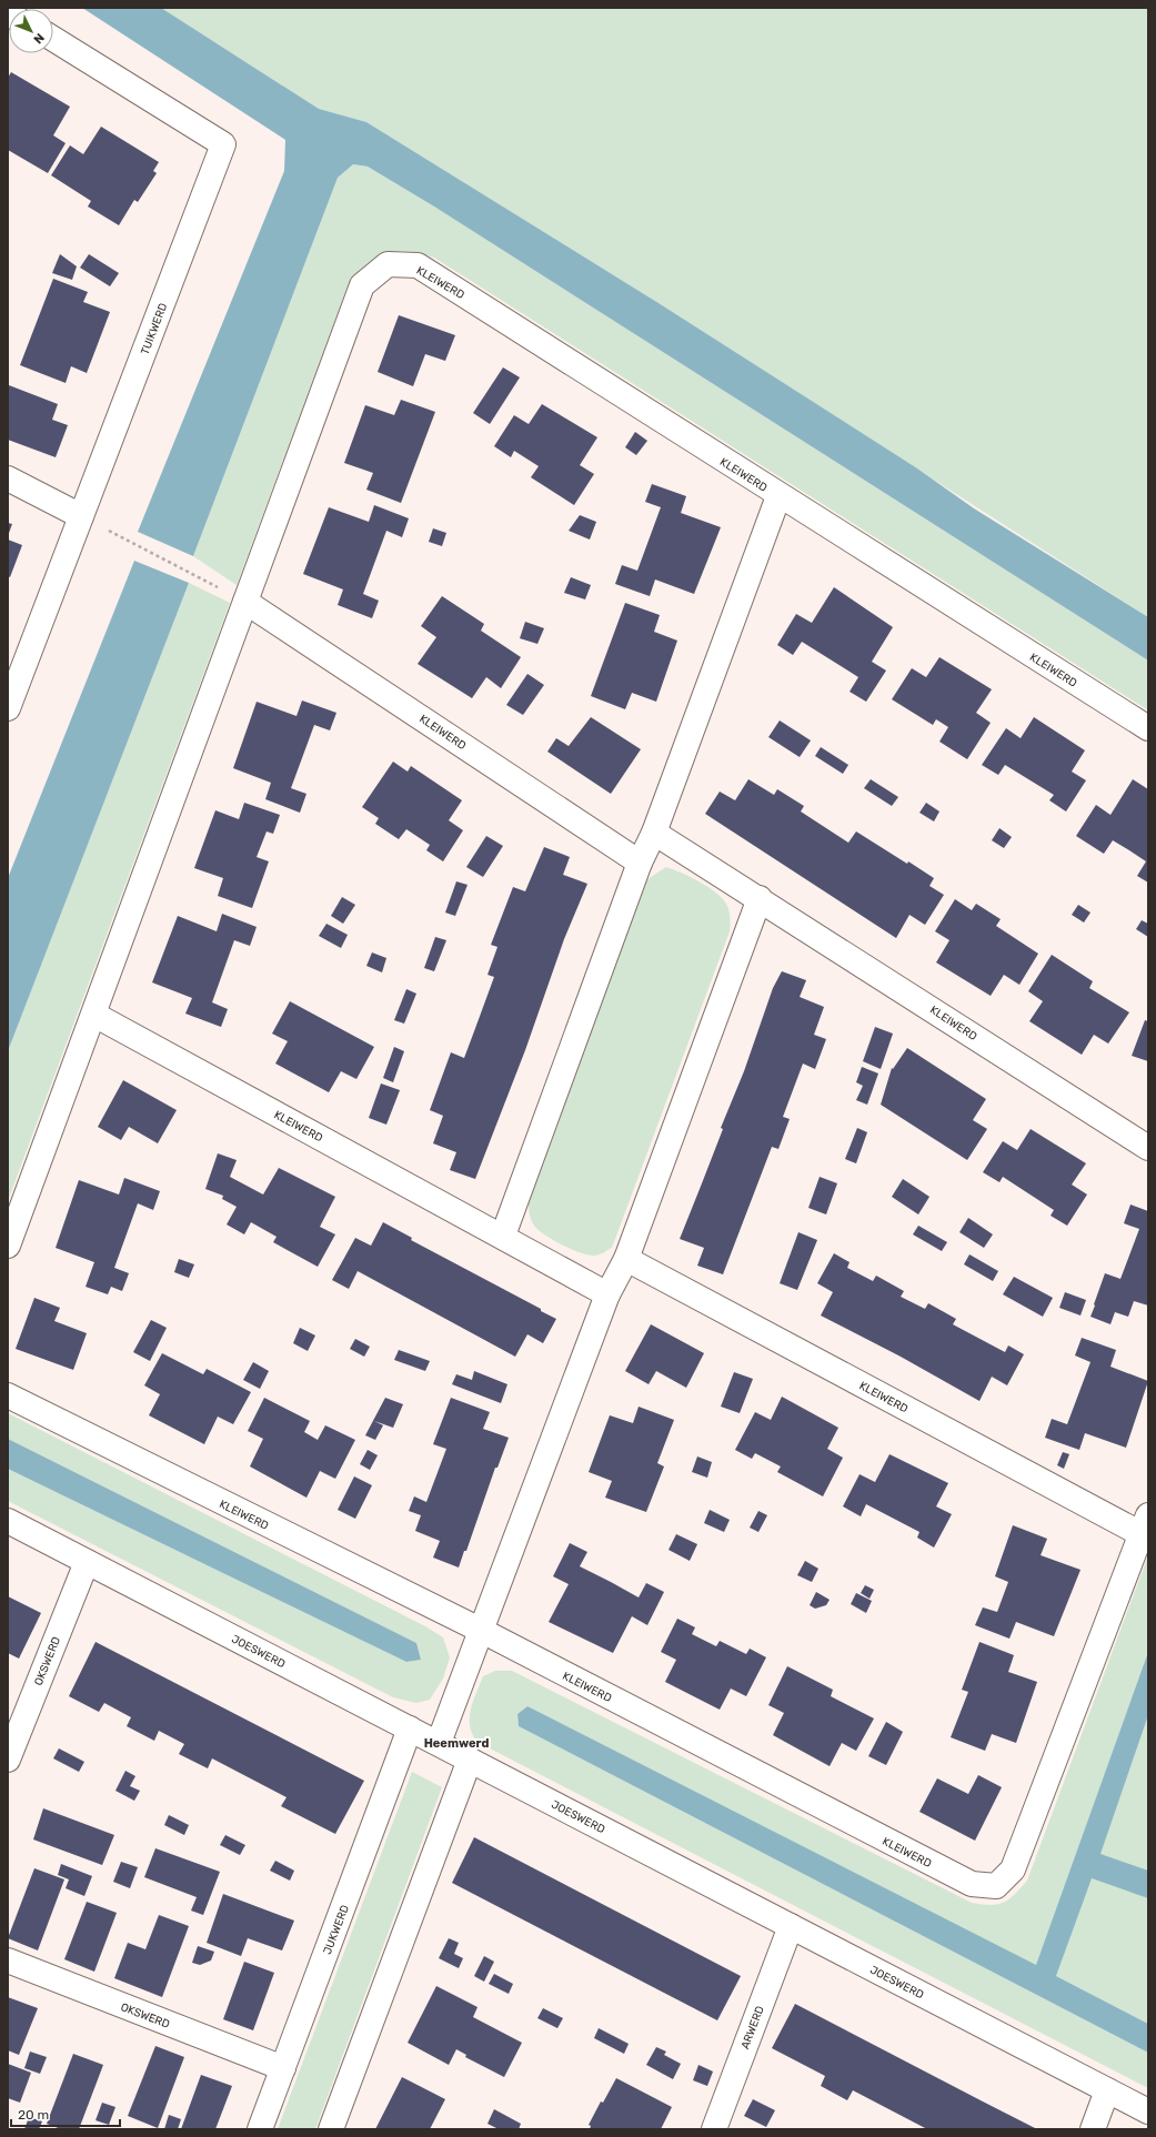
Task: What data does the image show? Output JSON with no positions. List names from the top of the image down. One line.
{"streets":{"street":["KLEIWERD","TUIKWERD","JOESWERD","OKSWERD","JUKWERD","ARWERD"]},"crossings":[["JOESWERD","OKSWERD"],["JOESWERD","JUKWERD"],["JOESWERD","ARWERD"],["OKSWERD","JUKWERD"]],"districts":["Heemwerd"],"scale_bar":"20 m","north":"bottom right"}
